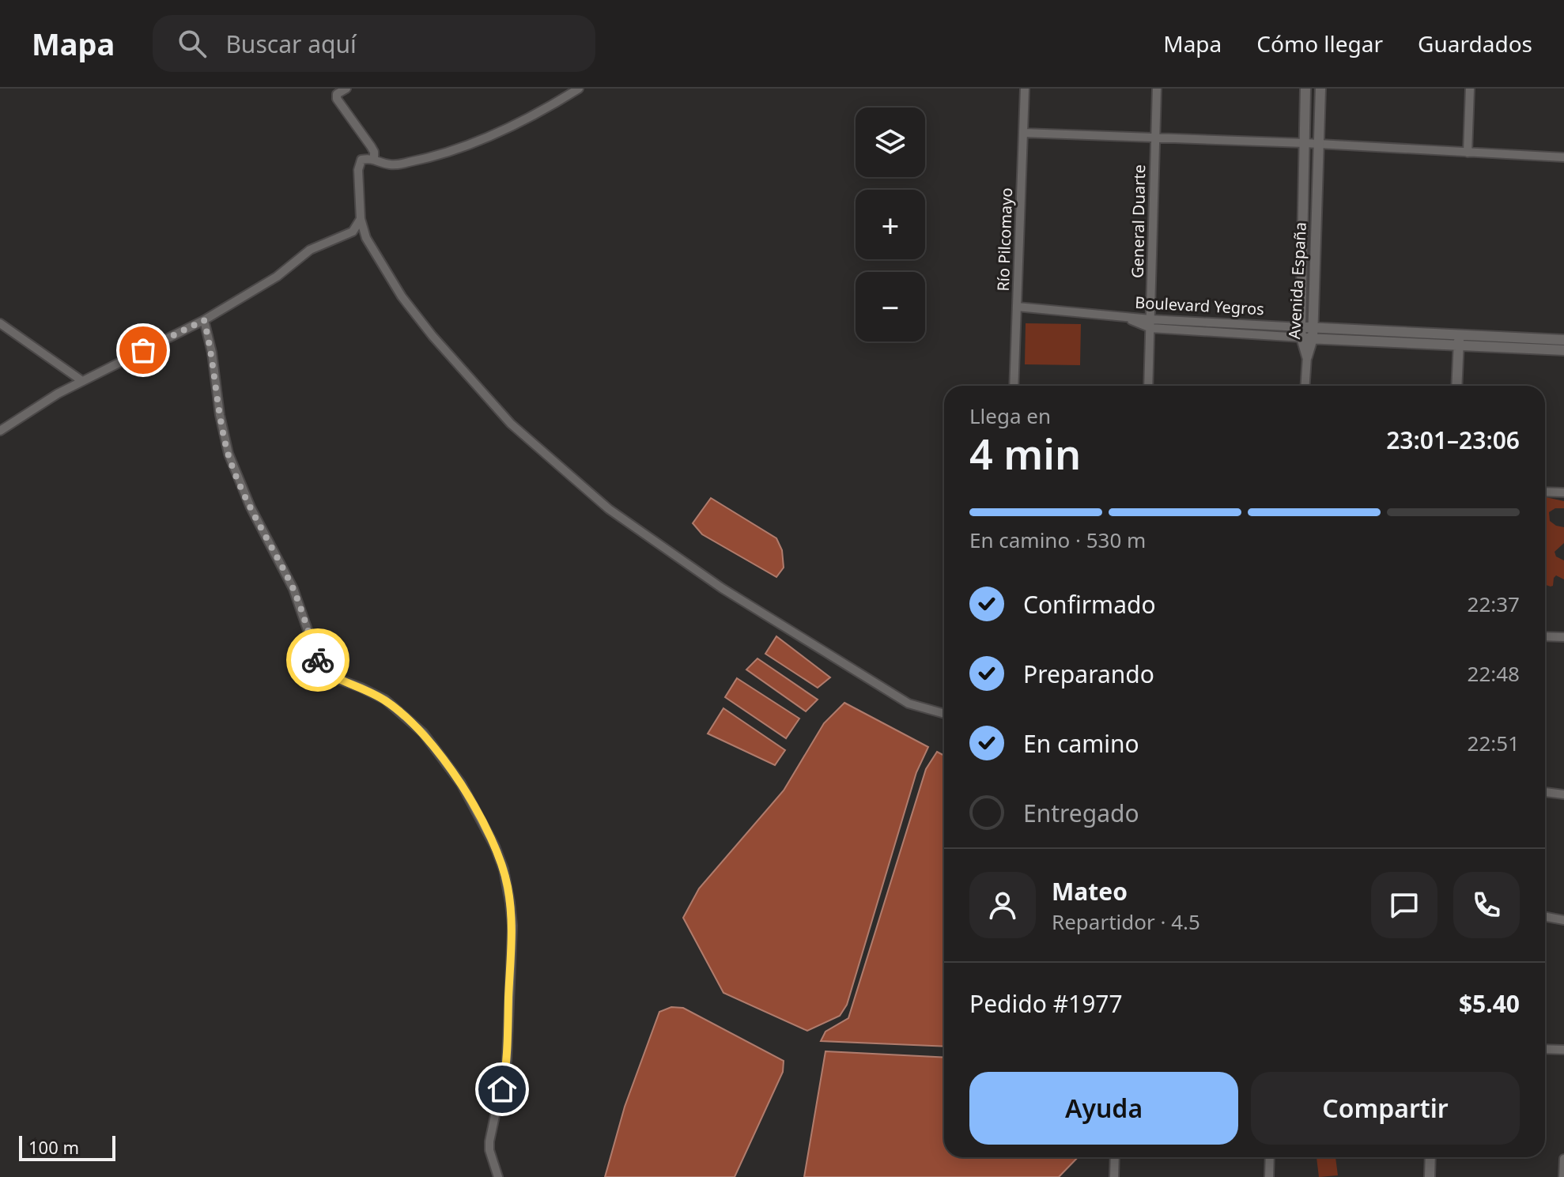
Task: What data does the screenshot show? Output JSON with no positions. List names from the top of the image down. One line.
{"streets":{"street":["General Duarte","Río Pilcomayo","Avenida España","Boulevard Yegros"]},"crossings":[["General Duarte","Boulevard Yegros"],["Río Pilcomayo","Boulevard Yegros"],["Avenida España","Boulevard Yegros"]],"scale_bar":"100 m","page":{"header":"Mapa","search":"Buscar aquí","nav":["Mapa","Cómo llegar","Guardados"],"map_buttons":["+","−"],"heading":["4 min","Llega en","23:01–23:06"],"panel":["Mateo","Repartidor · 4.5","Pedido #1977","$5.40"],"bar":"En camino · 530 m","list":[["Confirmado","22:37"],["Preparando","22:48"],["En camino","22:51"],"Entregado"],"buttons":["Ayuda","Compartir"],"scale":"100 m"}}
